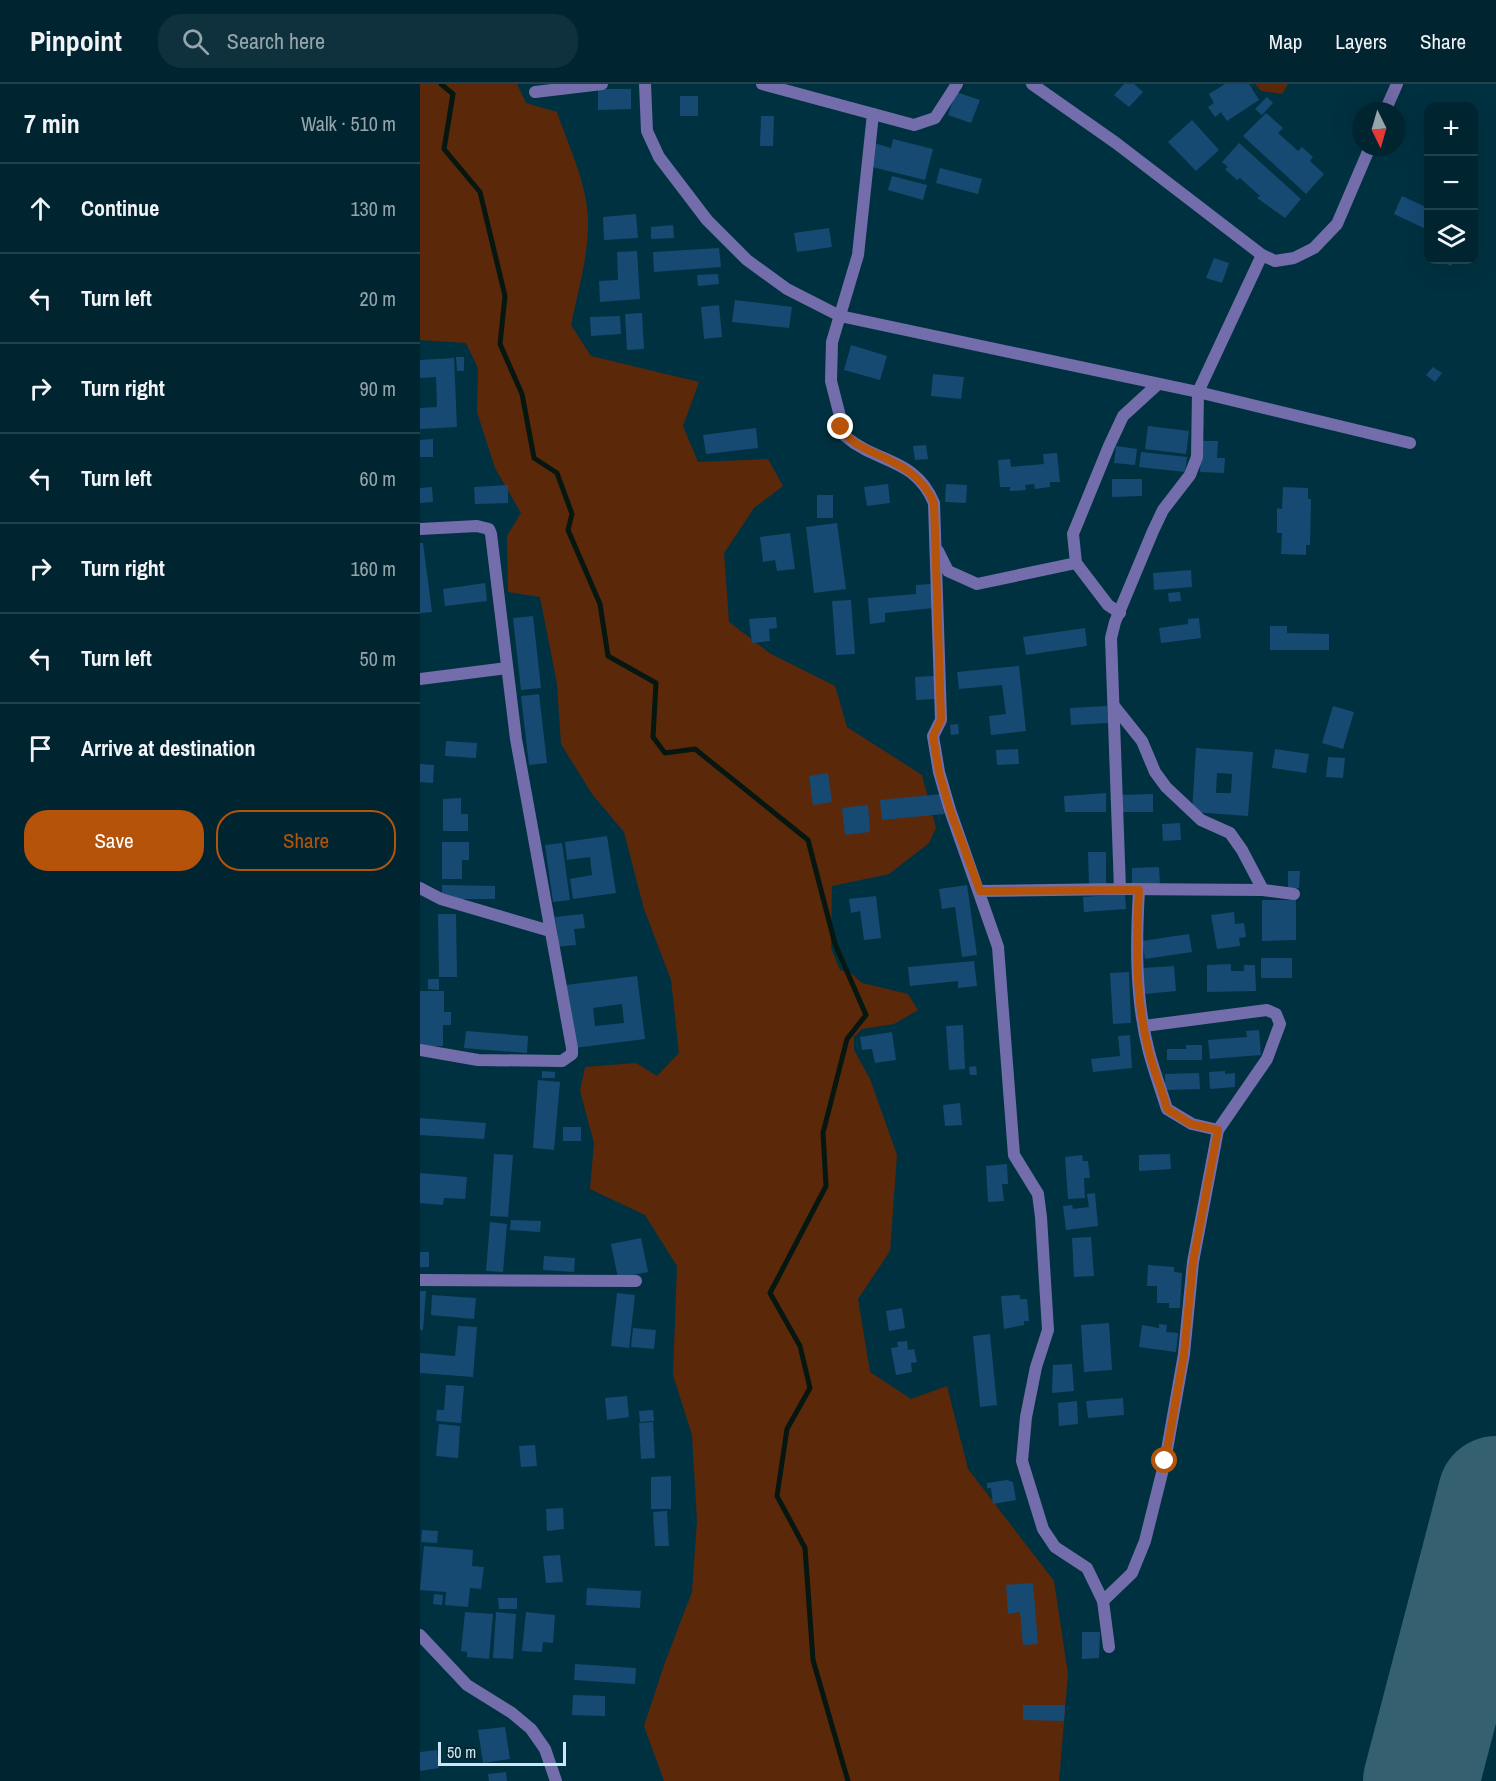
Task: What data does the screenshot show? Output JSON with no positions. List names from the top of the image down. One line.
{"scale_bar":"50 m","north":"bottom","page":{"header":"Pinpoint","search":"Search here","nav":["Map","Layers","Share"],"heading":["7 min","Walk · 510 m"],"map_buttons":["+","−"],"list":[["Continue","130 m"],["Turn left","20 m"],["Turn right","90 m"],["Turn left","60 m"],["Turn right","160 m"],["Turn left","50 m"],"Arrive at destination"],"buttons":["Save","Share"],"scale":"50 m"}}
